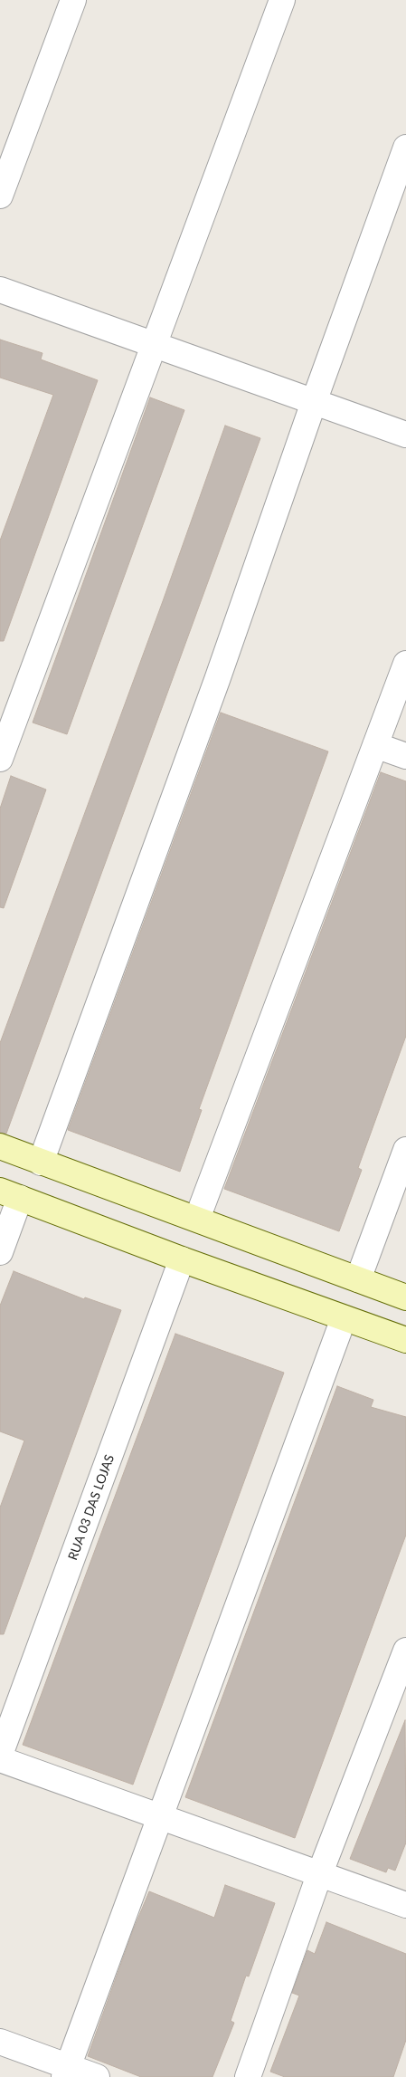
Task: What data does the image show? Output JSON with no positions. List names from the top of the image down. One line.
{"streets":{"street":["RUA 03 DAS LOJAS"]}}
